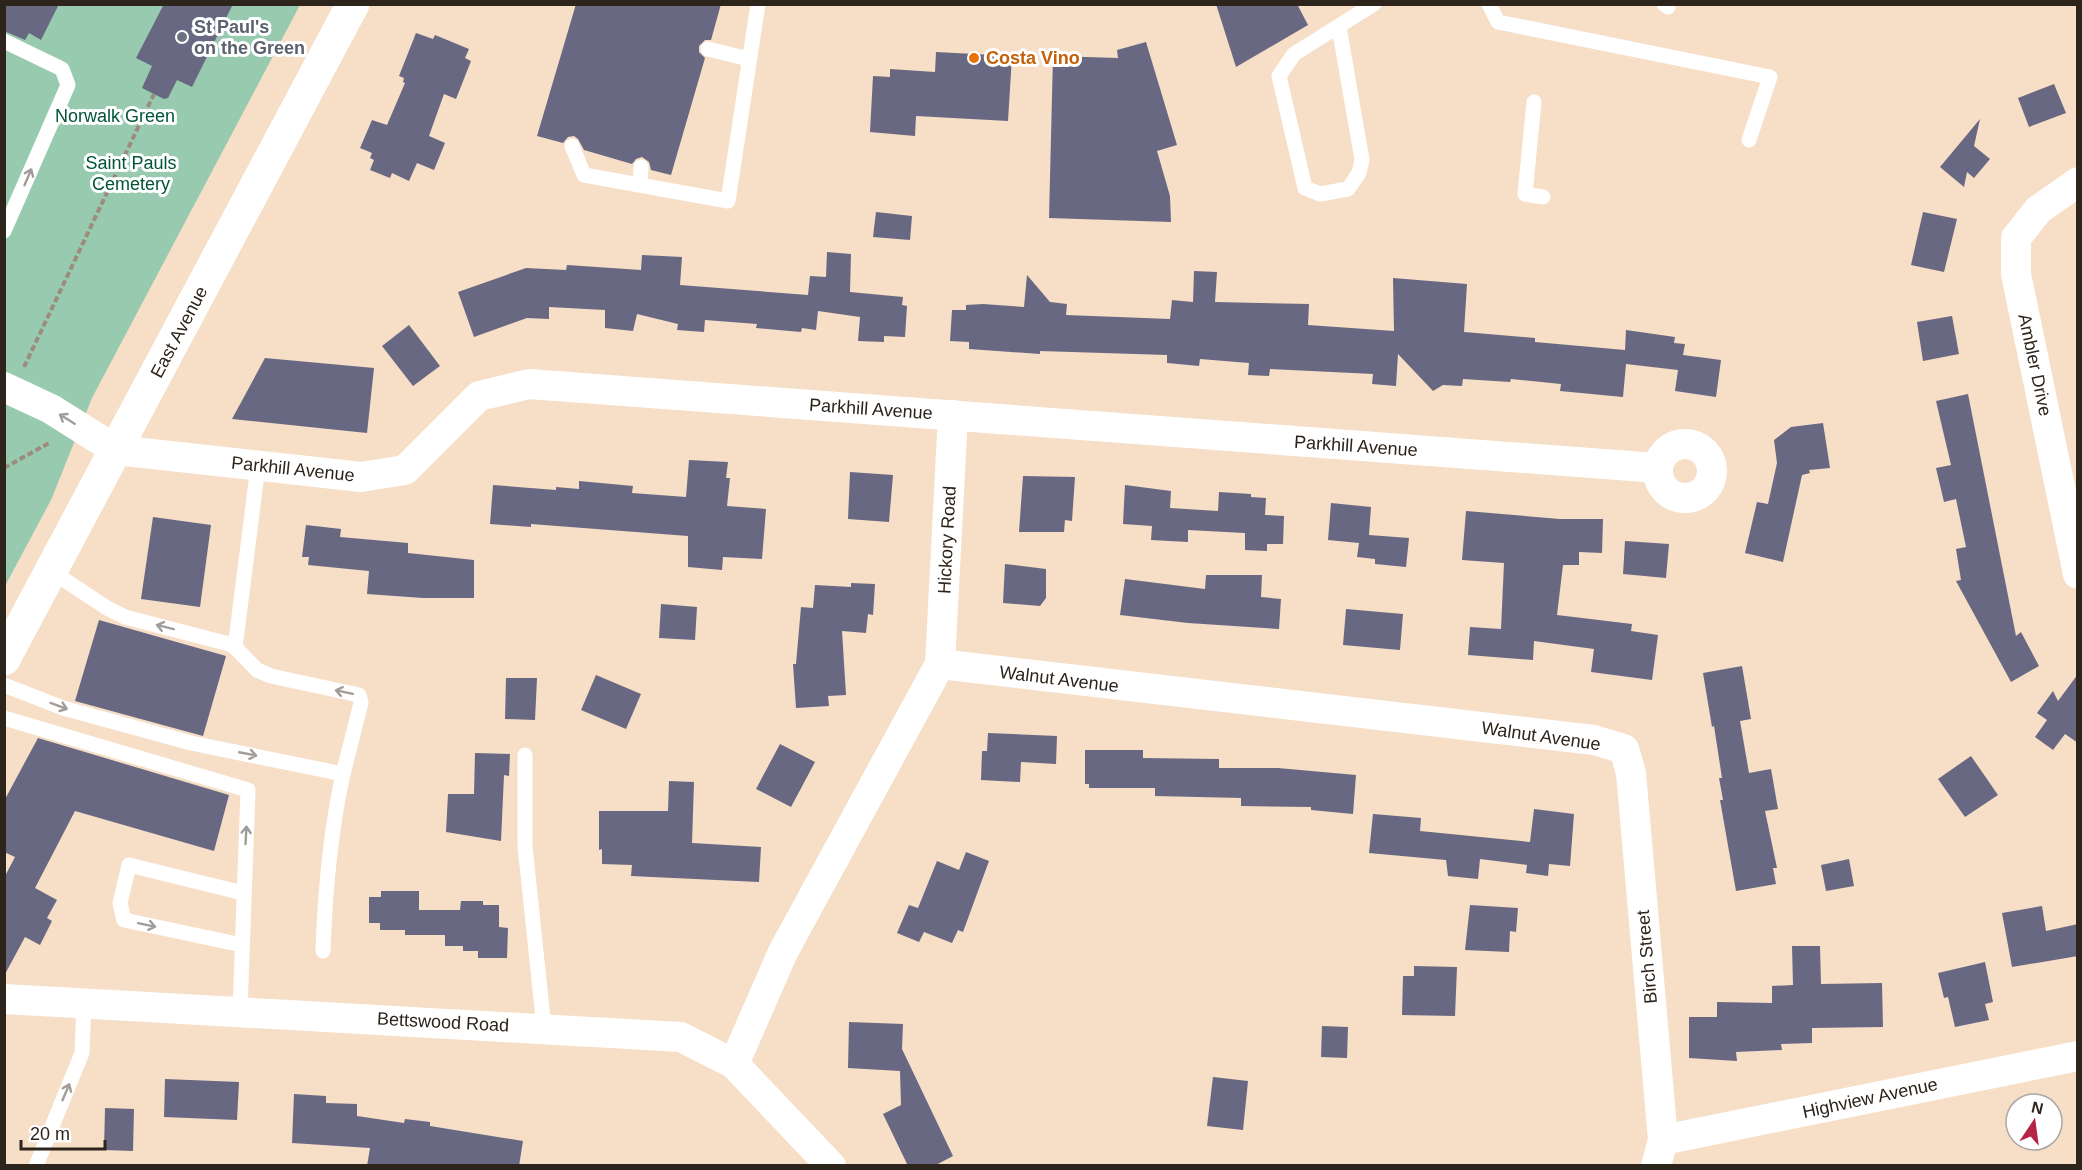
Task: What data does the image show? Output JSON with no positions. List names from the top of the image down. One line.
{"streets":{"main road":["East Avenue"],"street":["Ambler Drive","Parkhill Avenue","Hickory Road","Walnut Avenue","Birch Street","Bettswood Road","Highview Avenue"]},"crossings":[["East Avenue","Parkhill Avenue"],["Parkhill Avenue","Hickory Road"],["Hickory Road","Walnut Avenue"],["Walnut Avenue","Birch Street"],["Birch Street","Highview Avenue"]],"parks":["Norwalk Green","Saint Pauls Cemetery"],"places":["St Paul's on the Green","Costa Vino"],"scale_bar":"20 m","north":"top"}
